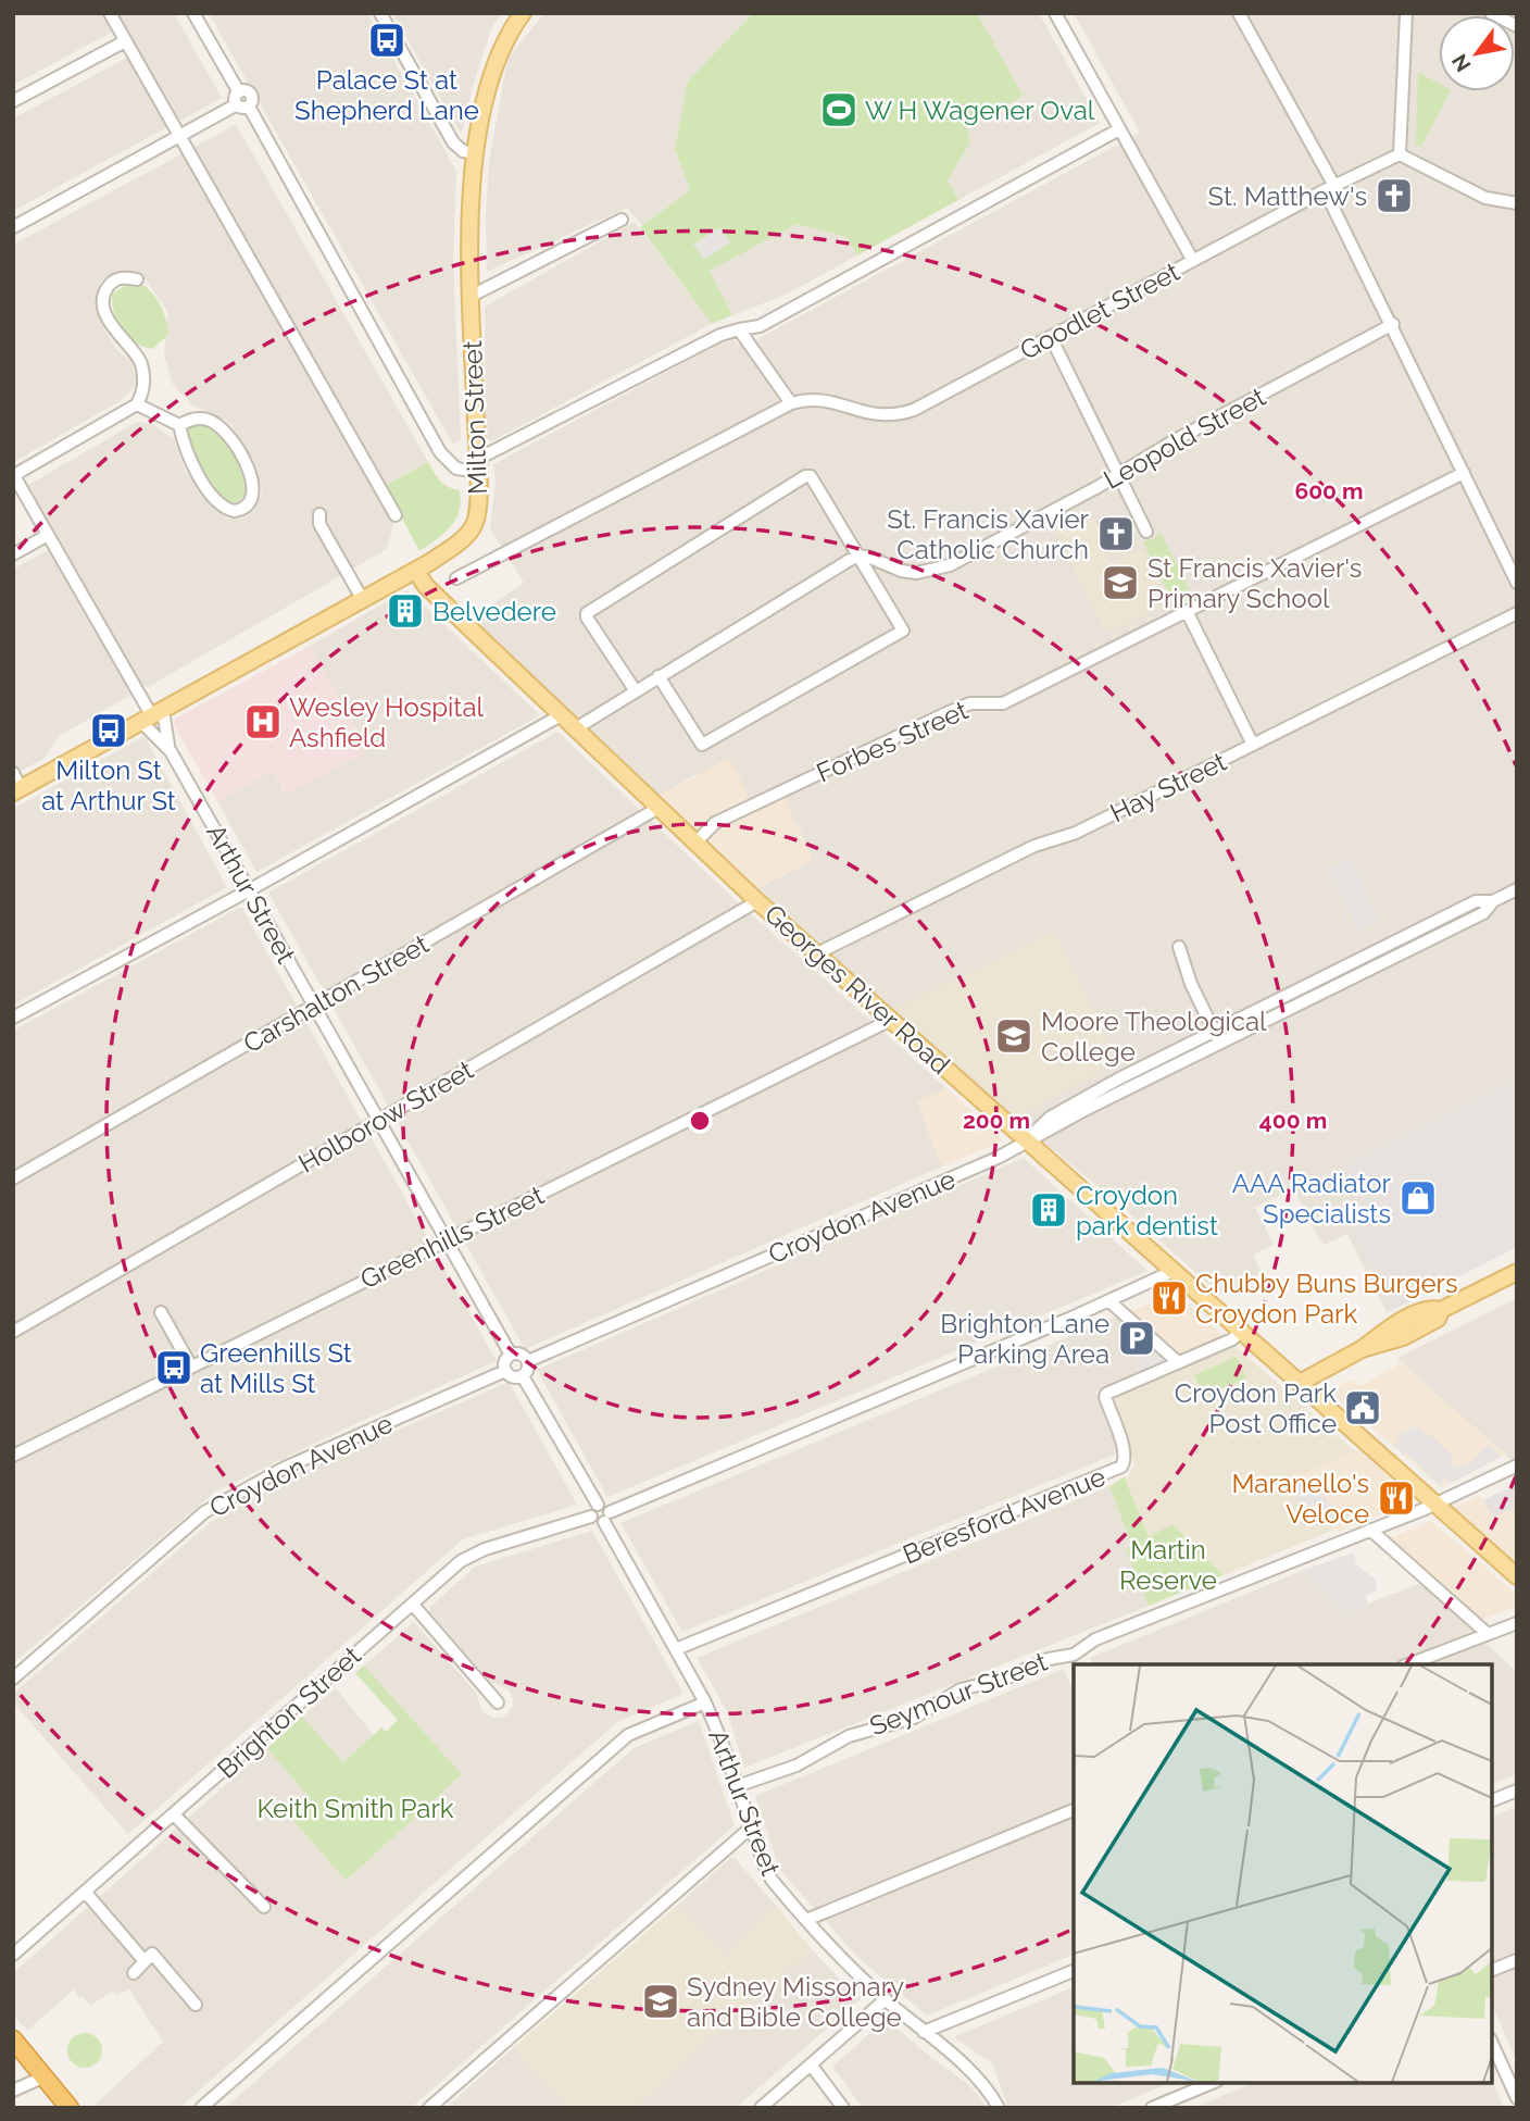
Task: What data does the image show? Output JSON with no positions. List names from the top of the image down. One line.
{"streets":{"main road":["Milton Street","Georges River Road"],"street":["Goodlet Street","Leopold Street","Forbes Street","Hay Street","Arthur Street","Carshalton Street","Holborow Street","Croydon Avenue","Greenhills Street","Beresford Avenue","Seymour Street","Brighton Street"]},"crossings":[["Milton Street","Arthur Street"],["Milton Street","Georges River Road"],["Forbes Street","Georges River Road"],["Hay Street","Georges River Road"],["Arthur Street","Carshalton Street"],["Arthur Street","Holborow Street"],["Arthur Street","Croydon Avenue"],["Arthur Street","Greenhills Street"],["Arthur Street","Beresford Avenue"],["Arthur Street","Seymour Street"],["Arthur Street","Brighton Street"],["Georges River Road","Carshalton Street"],["Georges River Road","Holborow Street"],["Georges River Road","Croydon Avenue"],["Georges River Road","Greenhills Street"],["Georges River Road","Beresford Avenue"],["Georges River Road","Seymour Street"]],"parks":["Martin Reserve","Keith Smith Park"],"places":{"bus stop":["Palace St at Shepherd Lane","Milton St at Arthur St","Greenhills St at Mills St"],"sports":["W H Wagener Oval"],"church":["St. Matthew's","St. Francis Xavier Catholic Church"],"school or university":["St Francis Xavier's Primary School","Moore Theological College","Sydney Missonary and Bible College"],"building":["Belvedere","Croydon park dentist"],"hospital":["Wesley Hospital Ashfield"],"shop":["AAA Radiator Specialists"],"restaurant":["Chubby Buns Burgers Croydon Park","Maranello's Veloce"],"parking":["Brighton Lane Parking Area"],"public building":["Croydon Park Post Office"]},"north":"bottom left","rings":["600 m","200 m","400 m"]}
